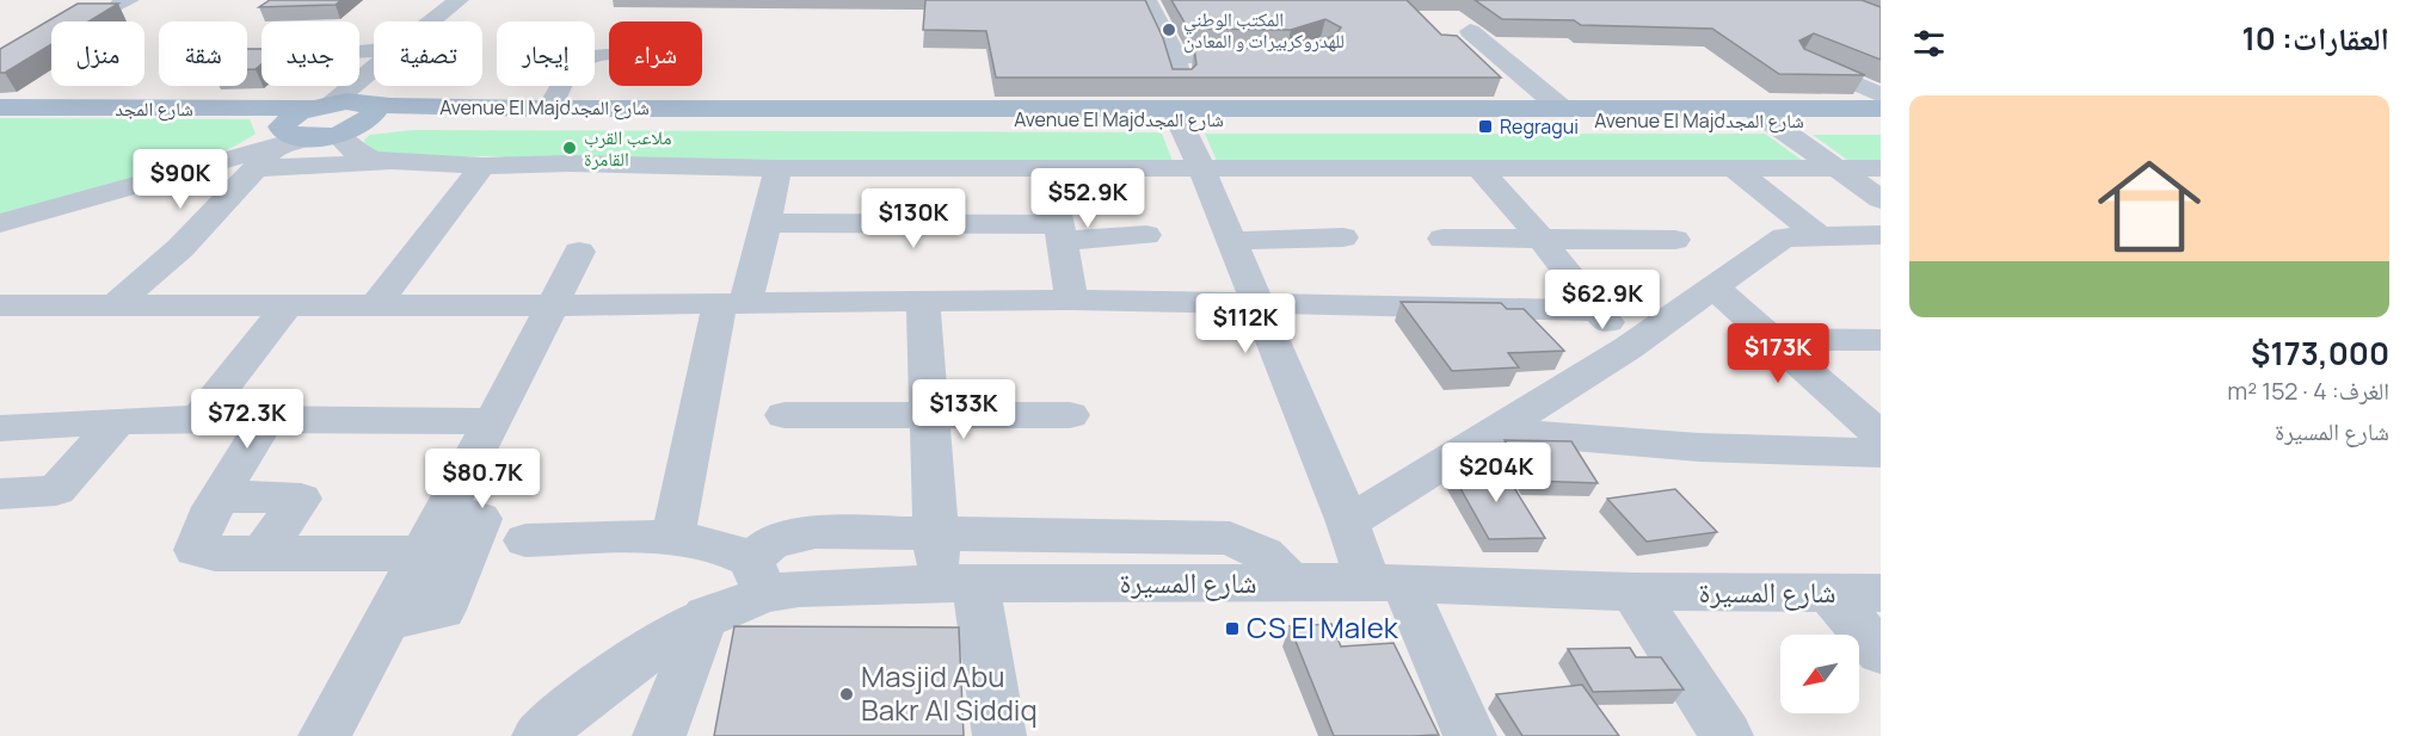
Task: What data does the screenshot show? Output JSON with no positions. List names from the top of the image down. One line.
{"streets":{"main road":["Avenue El Majdشارع المجد","شارع المجد"],"street":["شارع المسيرة"]},"crossings":[["Avenue El Majdشارع المجد","شارع المجد"]],"places":{"other":["المكتب الوطني للهدروكربيرات و المعادن","ملاعب القرب القامرة","Masjid Abu Bakr Al Siddiq"],"transit":["Regragui","CS El Malek"]},"north":"bottom left","page":{"heading":"العقارات: 10","chip":["شراء","إيجار","تصفية","جديد","شقة","منزل"],"list":[{"name":"$173,000","note":"الغرف: 4 · 152 m² · شارع المسيرة"}],"price":["$90K","$52.9K","$130K","$62.9K","$112K","$173K","$133K","$72.3K","$204K","$80.7K"]}}
